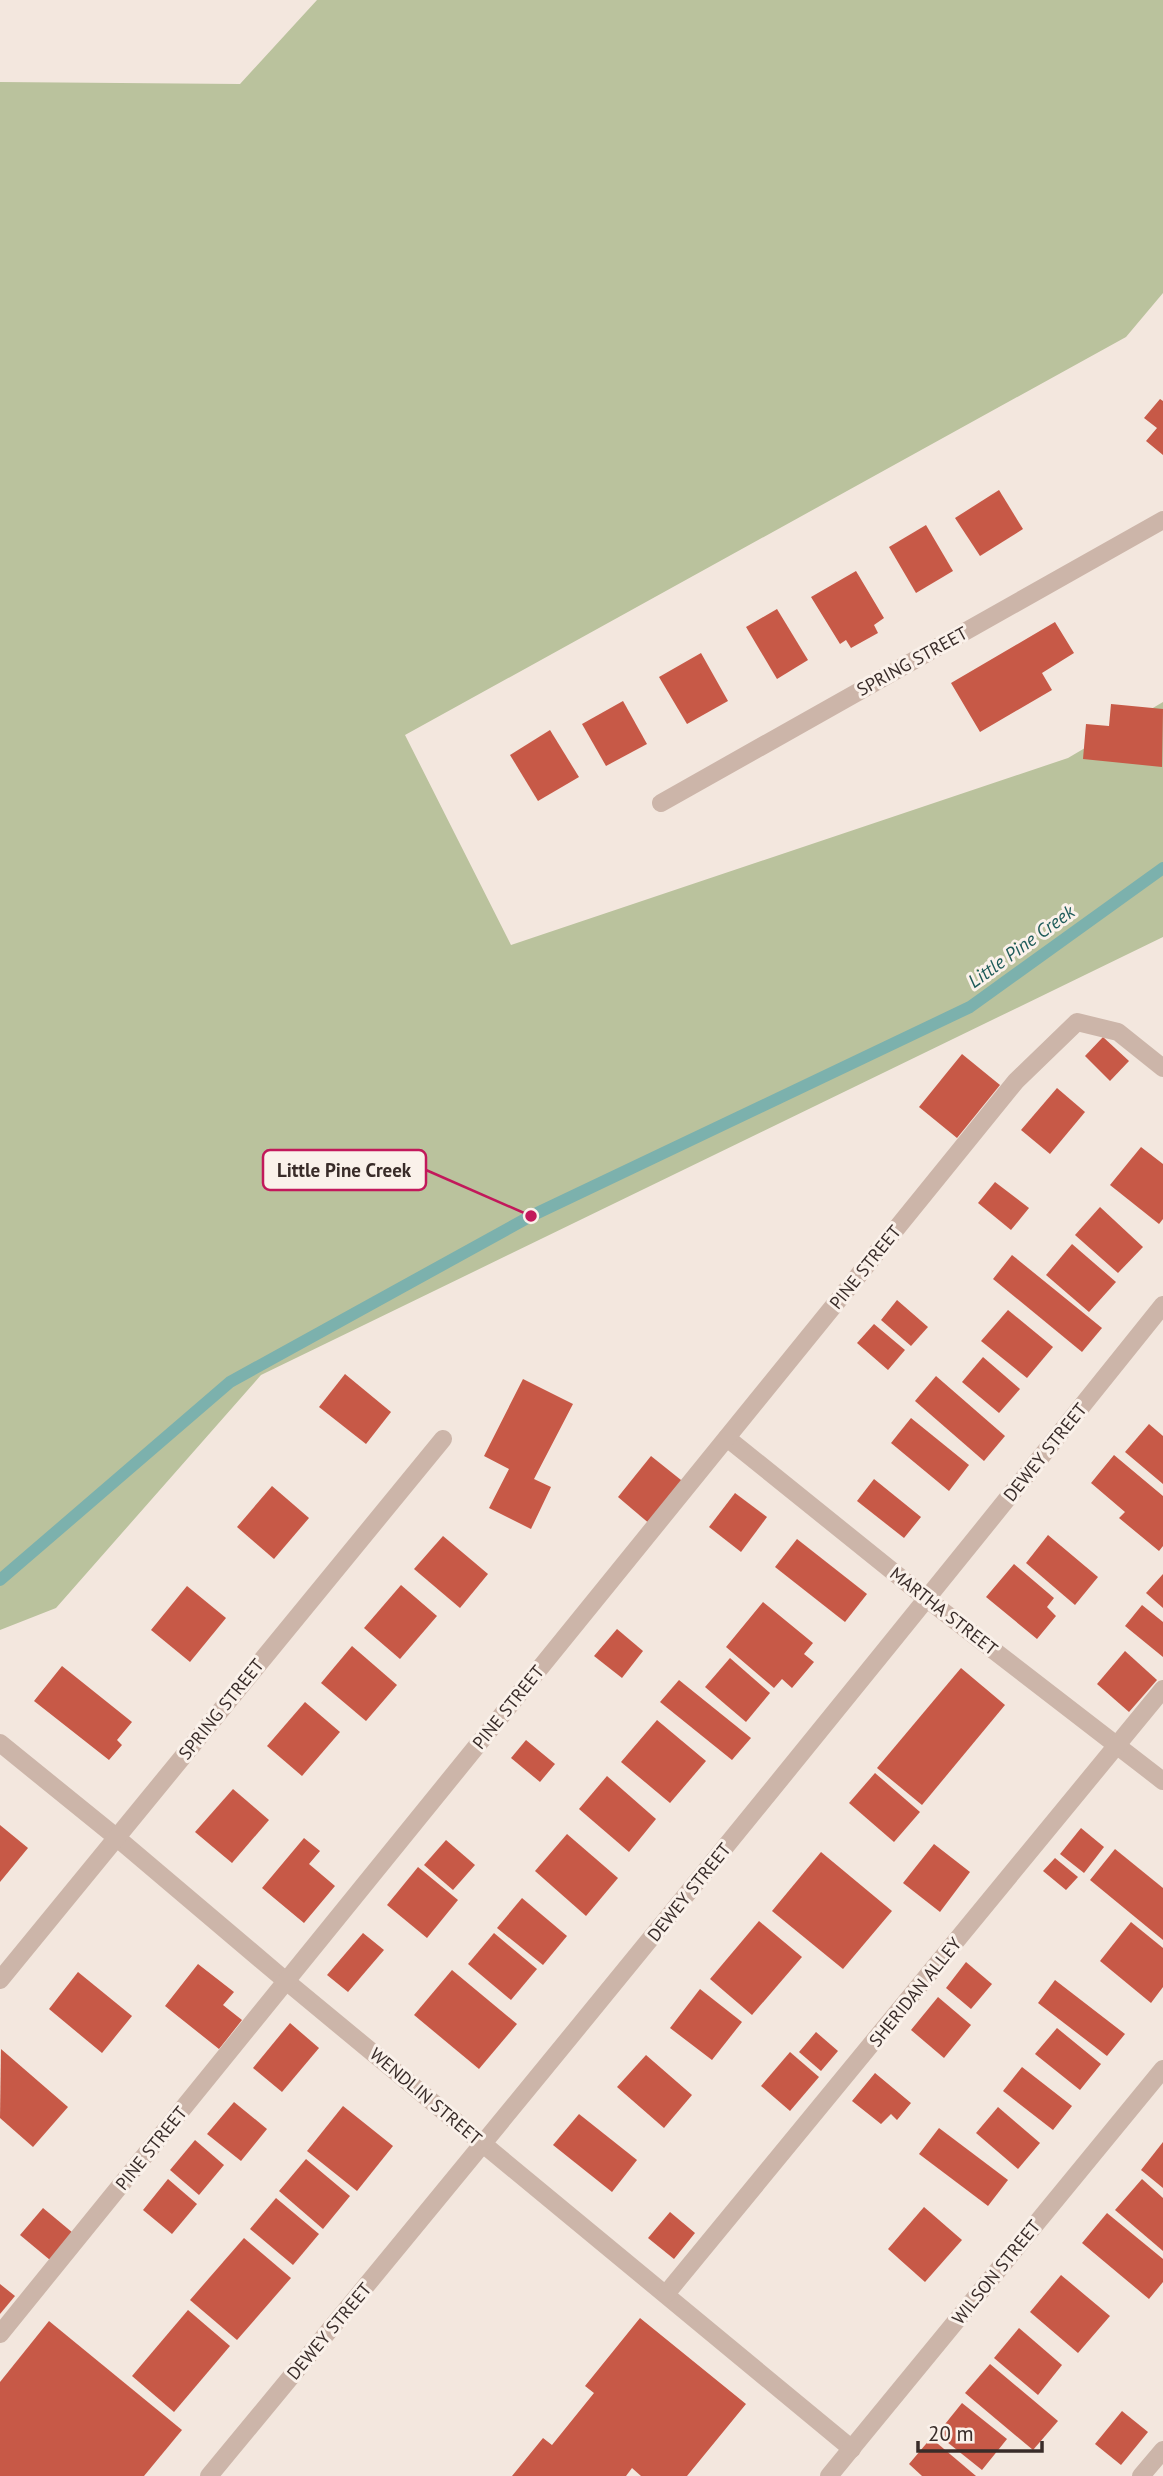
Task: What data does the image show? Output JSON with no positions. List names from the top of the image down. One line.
{"streets":{"street":["SPRING STREET","PINE STREET","DEWEY STREET","MARTHA STREET","SHERIDAN ALLEY","WENDLIN STREET","WILSON STREET"]},"crossings":[["SPRING STREET","WENDLIN STREET"],["PINE STREET","MARTHA STREET"],["PINE STREET","WENDLIN STREET"],["DEWEY STREET","MARTHA STREET"],["DEWEY STREET","WENDLIN STREET"],["MARTHA STREET","SHERIDAN ALLEY"],["SHERIDAN ALLEY","WENDLIN STREET"],["WENDLIN STREET","WILSON STREET"]],"water":["Little Pine Creek"],"places":["Little Pine Creek"],"scale_bar":"20 m"}
